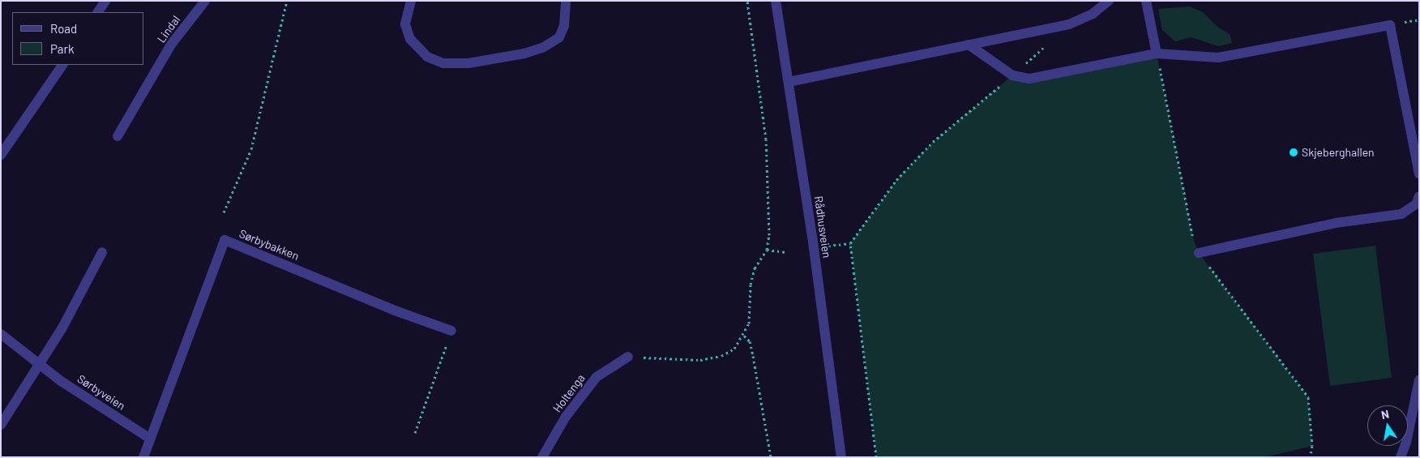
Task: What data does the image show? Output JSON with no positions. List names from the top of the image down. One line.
{"streets":{"street":["Lindal","Rådhusveien","Sørbybakken","Sørbyveien","Holtenga"]},"crossings":[["Sørbybakken","Sørbyveien"]],"places":["Skjeberghallen"],"legend":["Road","Park"],"north":"top"}
